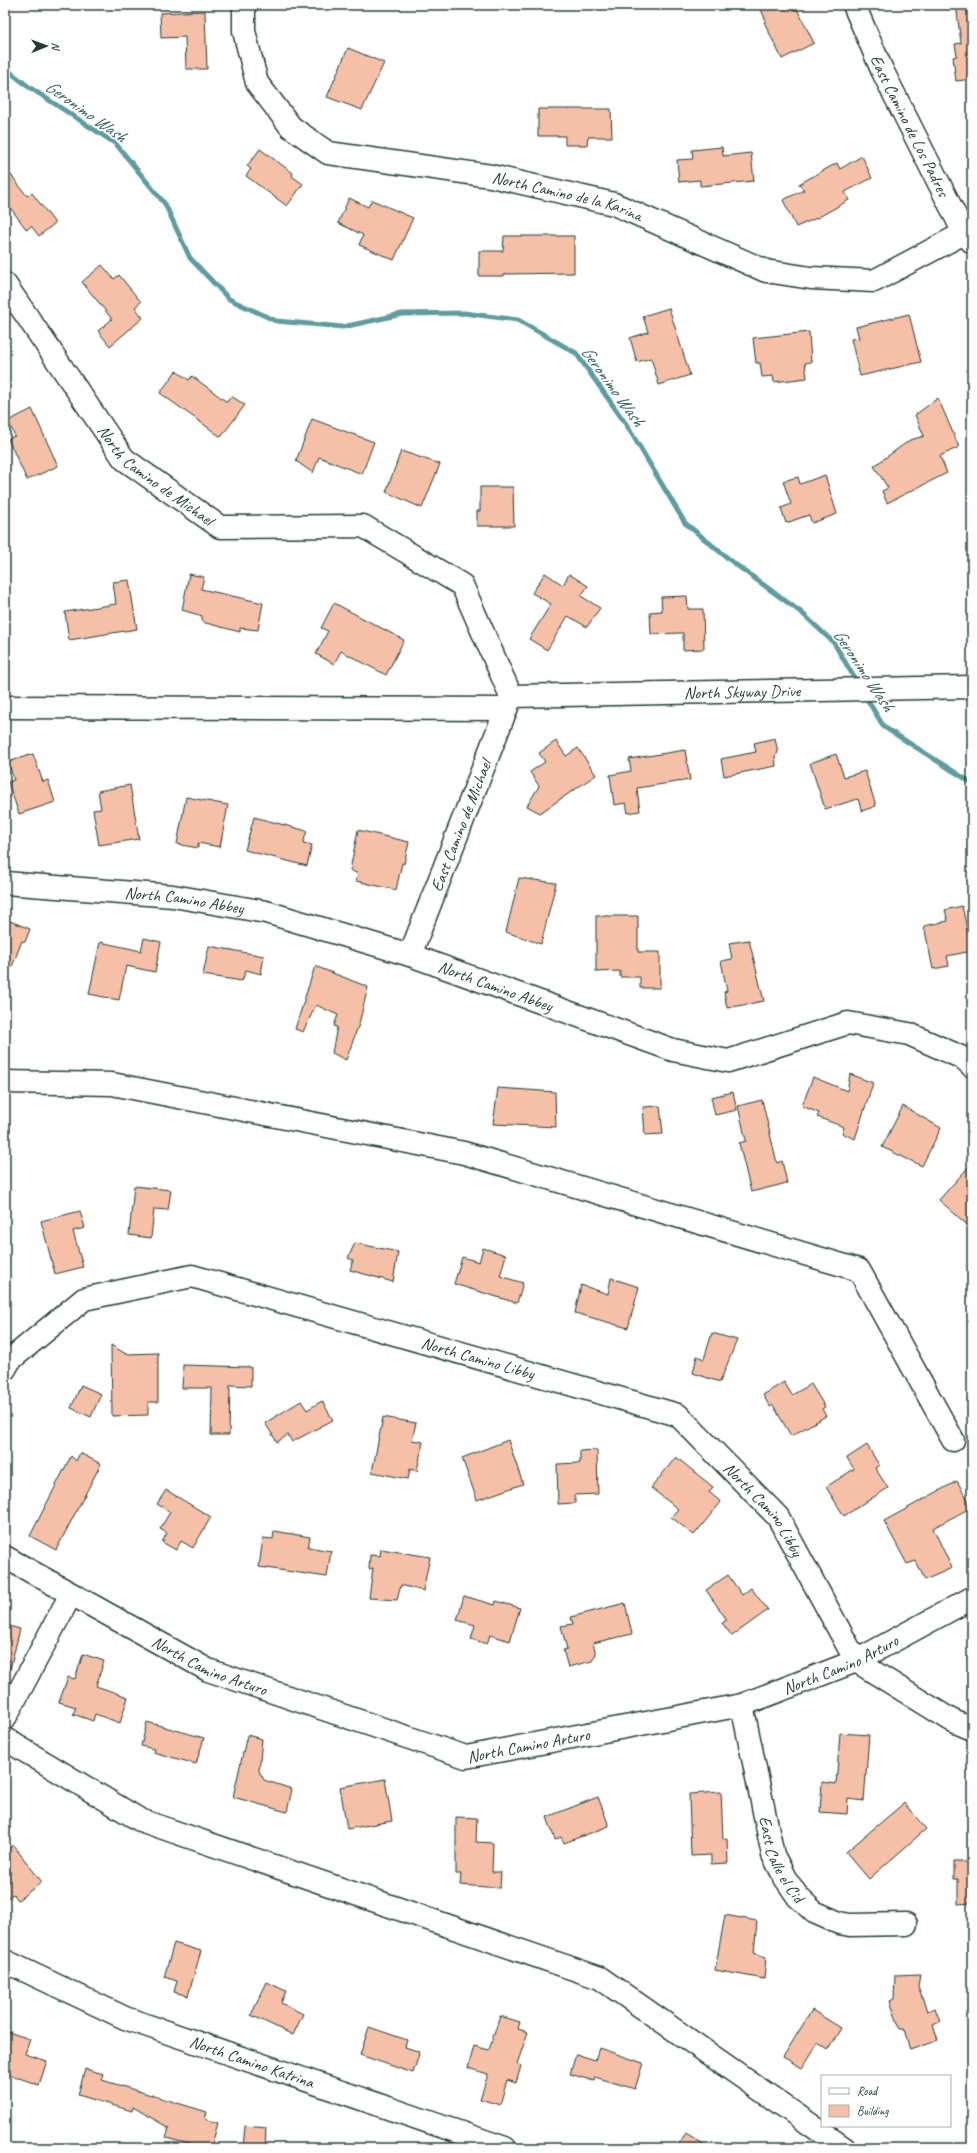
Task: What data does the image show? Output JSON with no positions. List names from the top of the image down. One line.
{"streets":{"street":["East Camino de Los Padres","North Camino de la Karina","North Camino de Michael","North Skyway Drive","East Camino de Michael","North Camino Abbey","North Camino Libby","North Camino Arturo","East Calle el Cid","North Camino Katrina"]},"crossings":[["East Camino de Los Padres","North Camino de la Karina"],["North Camino de Michael","North Skyway Drive"],["North Camino de Michael","East Camino de Michael"],["North Skyway Drive","East Camino de Michael"],["East Camino de Michael","North Camino Abbey"],["North Camino Libby","North Camino Arturo"],["North Camino Arturo","East Calle el Cid"]],"water":["Geronimo Wash"],"legend":["Road","Building"],"north":"right"}
